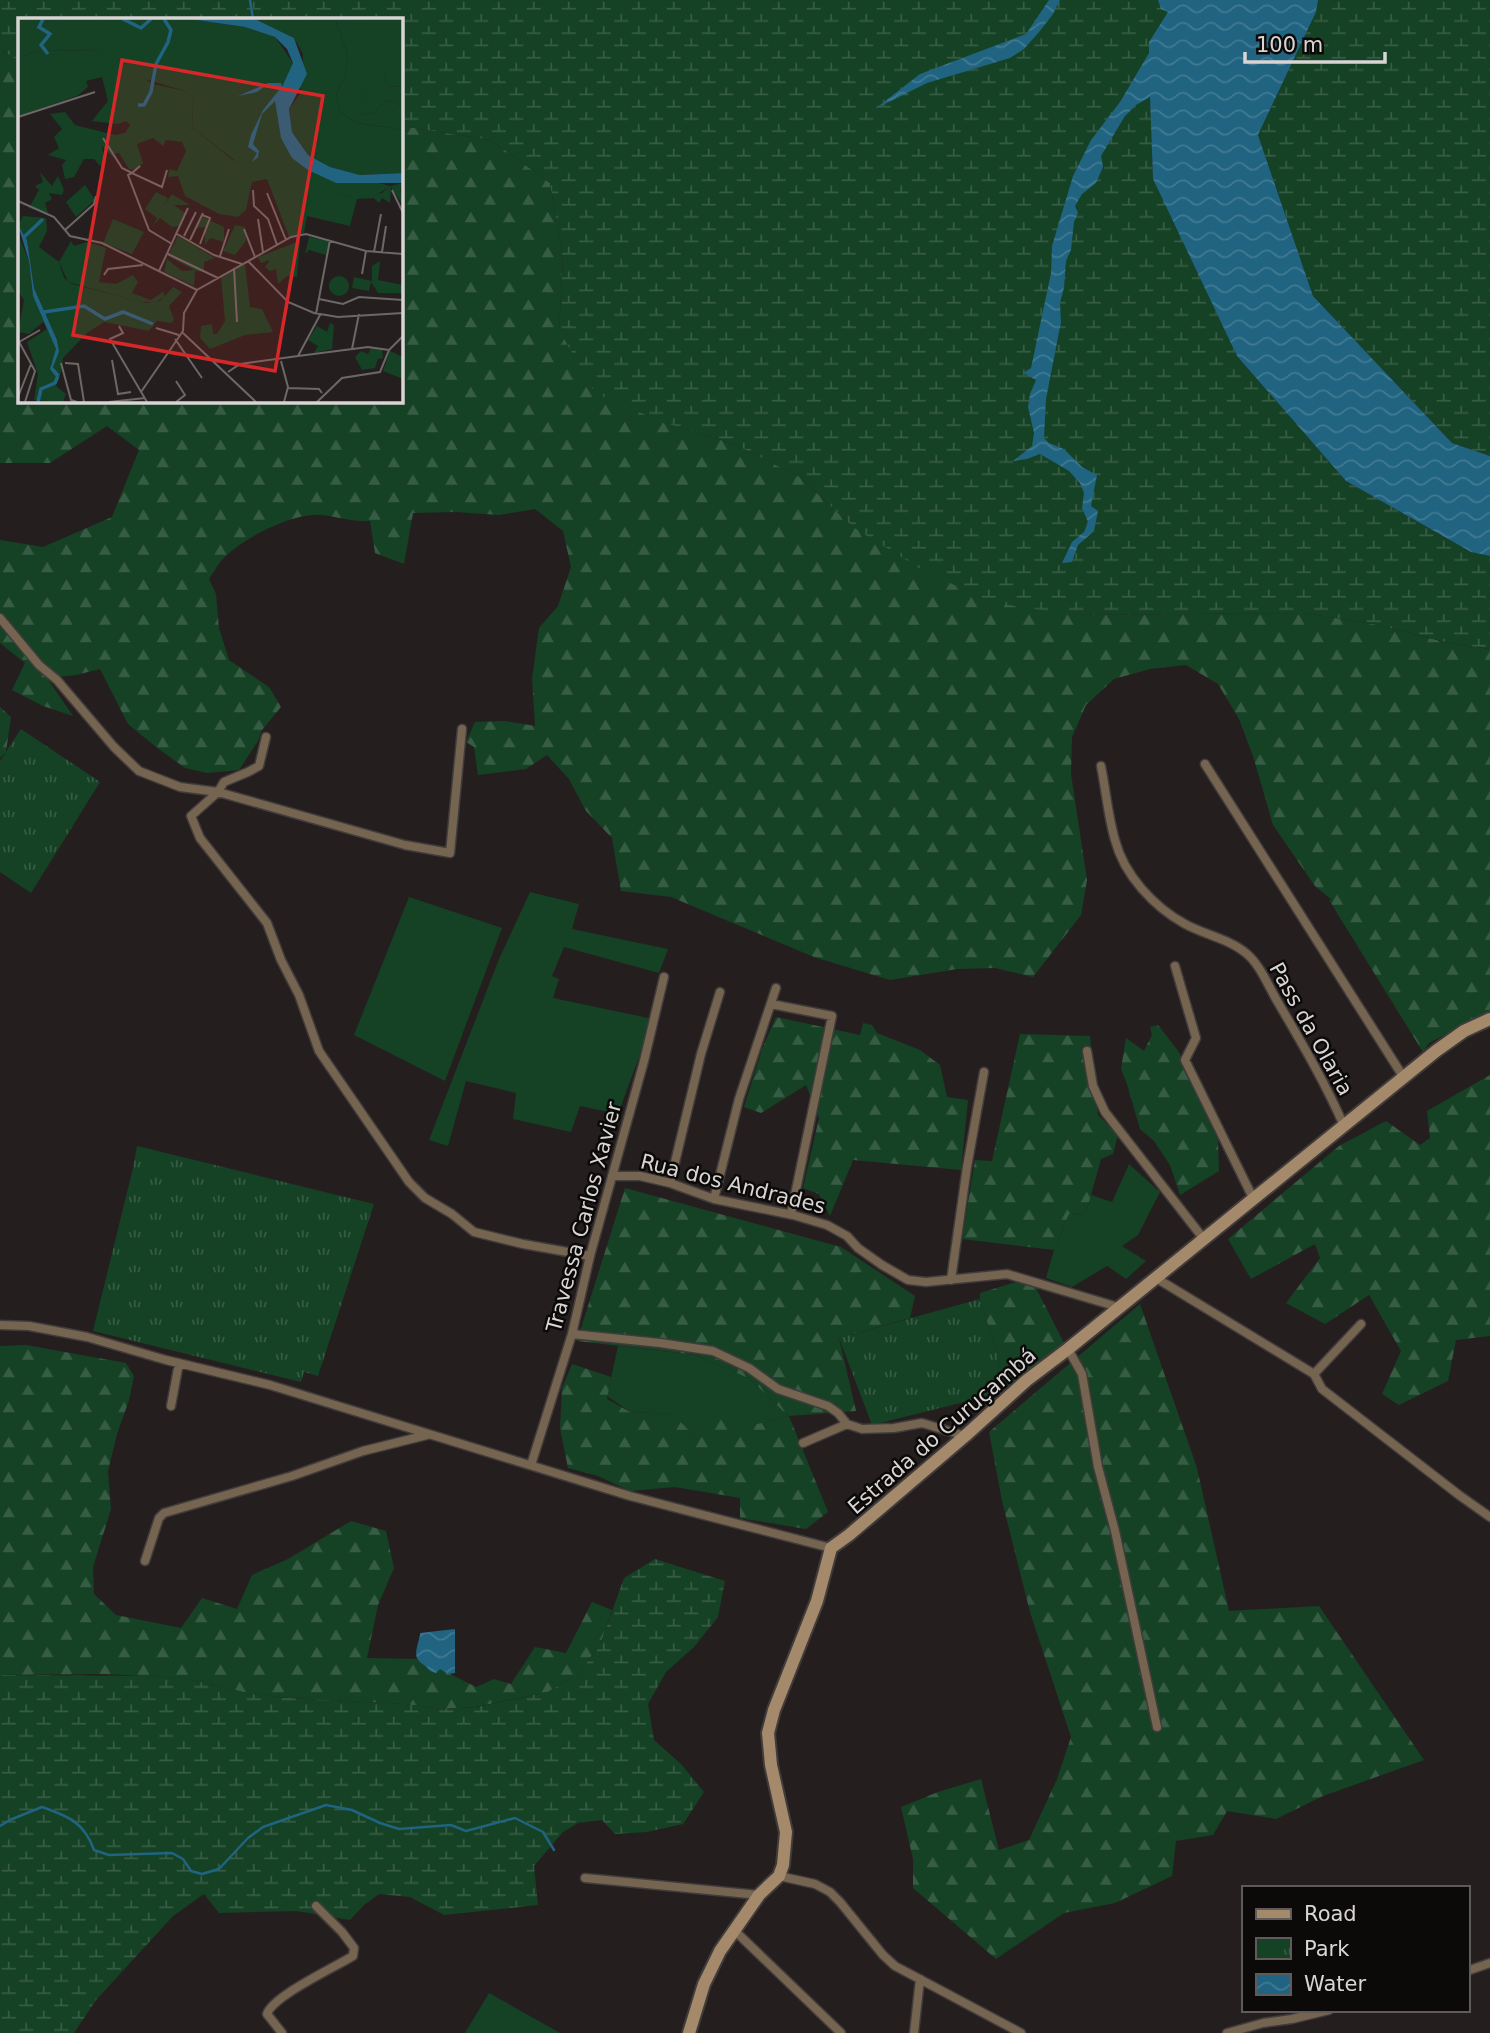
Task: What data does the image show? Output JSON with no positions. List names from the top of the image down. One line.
{"streets":{"street":["Pass da Olaria","Rua dos Andrades","Travessa Carlos Xavier","Estrada do Curuçambá"]},"crossings":[["Pass da Olaria","Estrada do Curuçambá"],["Rua dos Andrades","Travessa Carlos Xavier"],["Rua dos Andrades","Estrada do Curuçambá"]],"legend":["Road","Park","Water"],"scale_bar":"100 m"}
